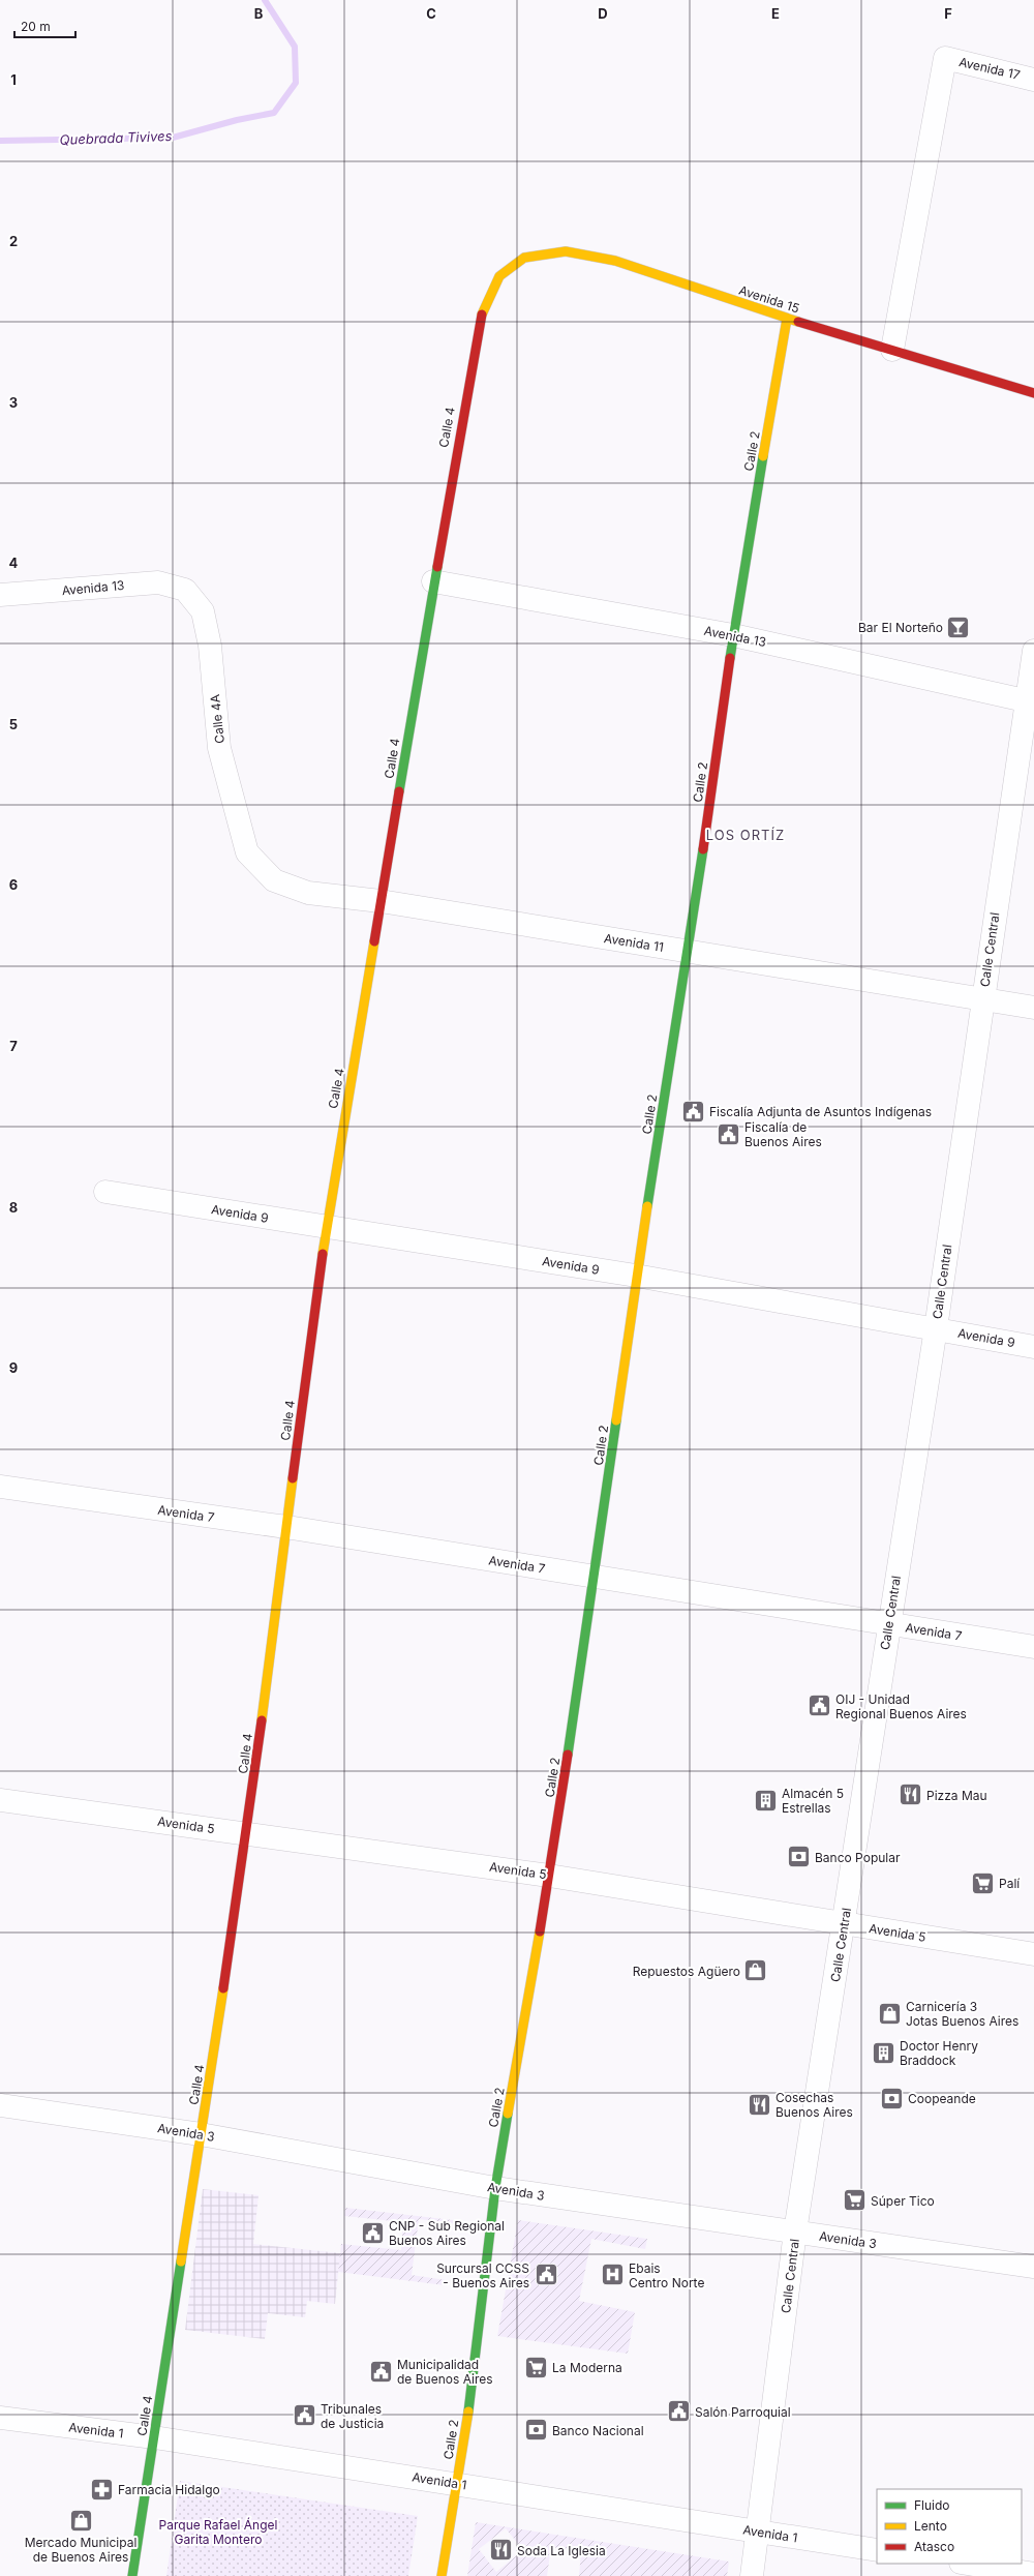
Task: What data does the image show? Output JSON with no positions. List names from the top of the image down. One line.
{"streets":{"street":["Avenida 17","Avenida 15","Calle 4","Calle 2","Avenida 13","Calle 4A","Avenida 11","Calle Central","Avenida 9","Avenida 7","Avenida 5","Avenida 3","Avenida 1"]},"crossings":[["Avenida 17","Avenida 15"],["Avenida 15","Calle 4"],["Avenida 15","Calle 2"],["Calle 4","Avenida 13"],["Calle 4","Avenida 11"],["Calle 4","Avenida 9"],["Calle 4","Avenida 7"],["Calle 4","Avenida 5"],["Calle 4","Avenida 3"],["Calle 4","Avenida 1"],["Calle 2","Avenida 13"],["Calle 2","Avenida 11"],["Calle 2","Avenida 9"],["Calle 2","Avenida 7"],["Calle 2","Avenida 5"],["Calle 2","Avenida 3"],["Calle 2","Avenida 1"],["Avenida 13","Calle 4A"],["Avenida 13","Calle Central"],["Calle 4A","Avenida 11"],["Avenida 11","Calle Central"],["Calle Central","Avenida 9"],["Calle Central","Avenida 7"],["Calle Central","Avenida 5"],["Calle Central","Avenida 3"],["Calle Central","Avenida 1"]],"districts":["LOS ORTÍZ"],"water":["Quebrada Tivives"],"parks":["Parque Rafael Ángel Garita Montero"],"places":{"bar":["Bar El Norteño"],"public building":["Fiscalía Adjunta de Asuntos Indígenas","Fiscalía de Buenos Aires","OIJ - Unidad Regional Buenos Aires","CNP - Sub Regional Buenos Aires","Surcursal CCSS - Buenos Aires","Municipalidad de Buenos Aires","Salón Parroquial","Tribunales de Justicia"],"restaurant":["Pizza Mau","Cosechas Buenos Aires","Soda La Iglesia"],"building":["Almacén 5 Estrellas","Doctor Henry Braddock"],"bank":["Banco Popular","Coopeande","Banco Nacional"],"supermarket":["Palí","Súper Tico","La Moderna"],"shop":["Repuestos Agüero","Carnicería 3 Jotas Buenos Aires","Mercado Municipal de Buenos Aires"],"hospital":["Ebais Centro Norte"],"pharmacy":["Farmacia Hidalgo"]},"legend":["Fluido","Lento","Atasco"],"scale_bar":"20 m","grid":{"columns":["B","C","D","E","F"],"rows":["1","2","3","4","5","6","7","8","9"]}}
